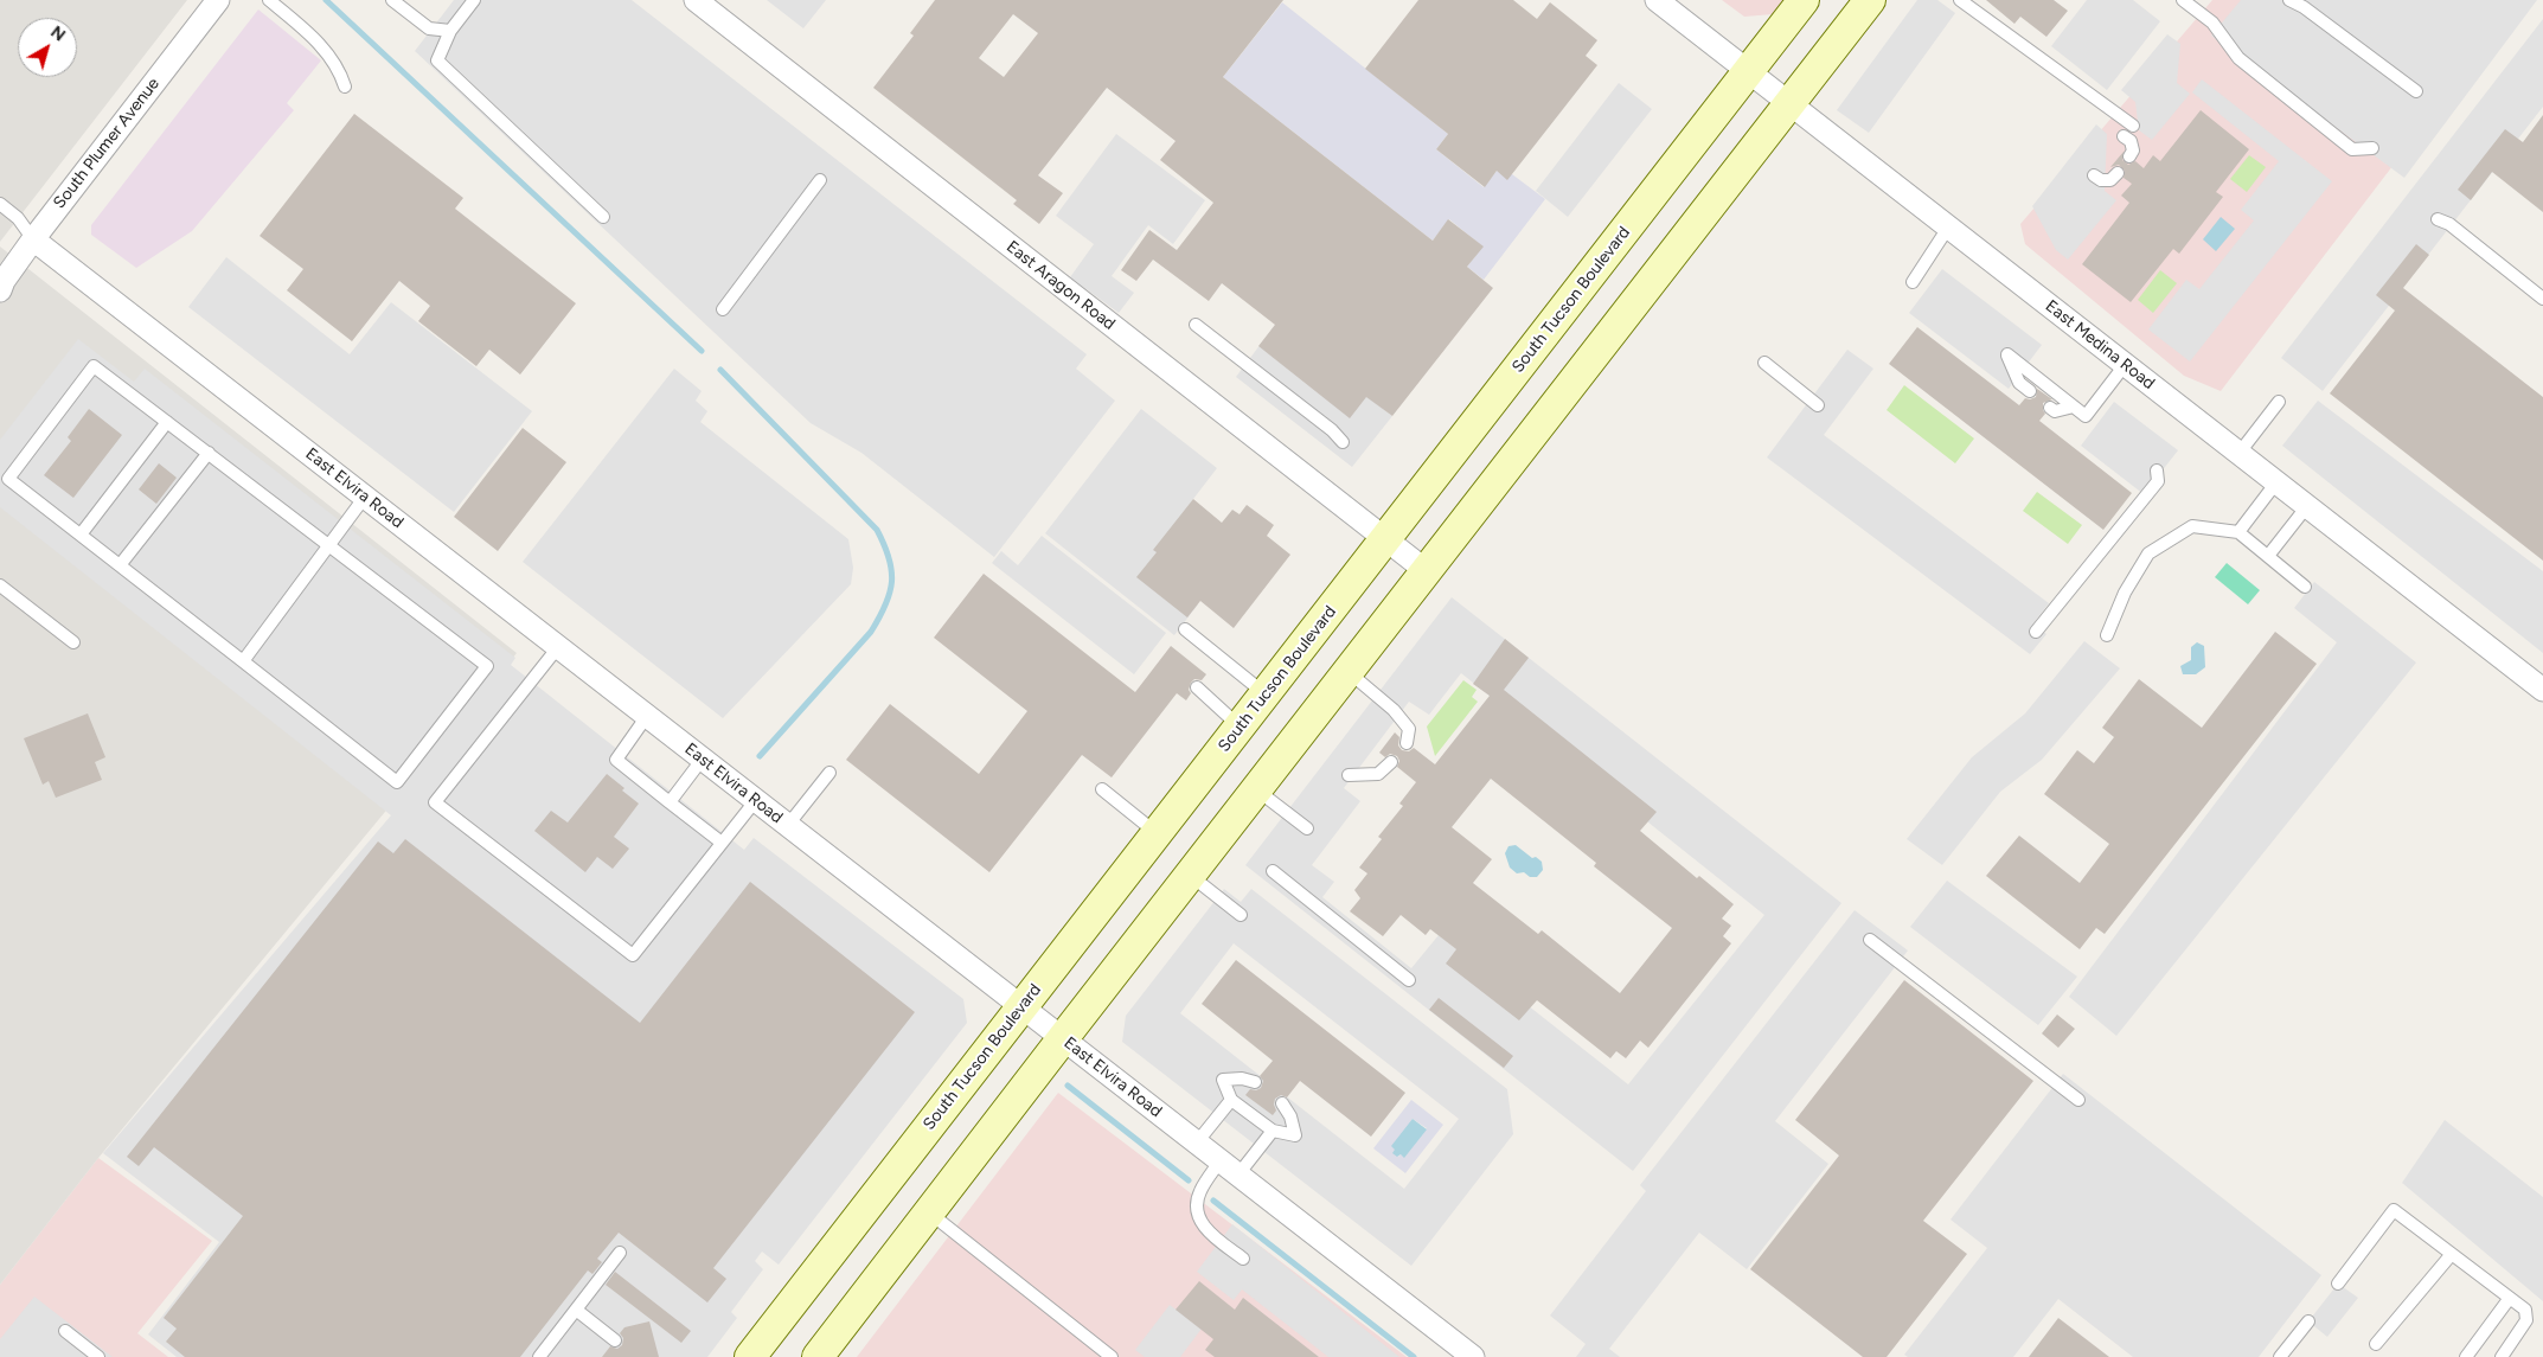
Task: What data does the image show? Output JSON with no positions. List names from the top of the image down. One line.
{"streets":{"main road":["South Tucson Boulevard"],"street":["South Plumer Avenue","East Aragon Road","East Medina Road","East Elvira Road"]},"crossings":[["South Plumer Avenue","East Elvira Road"],["East Aragon Road","South Tucson Boulevard"],["South Tucson Boulevard","East Medina Road"],["South Tucson Boulevard","East Elvira Road"]],"north":"top right"}
